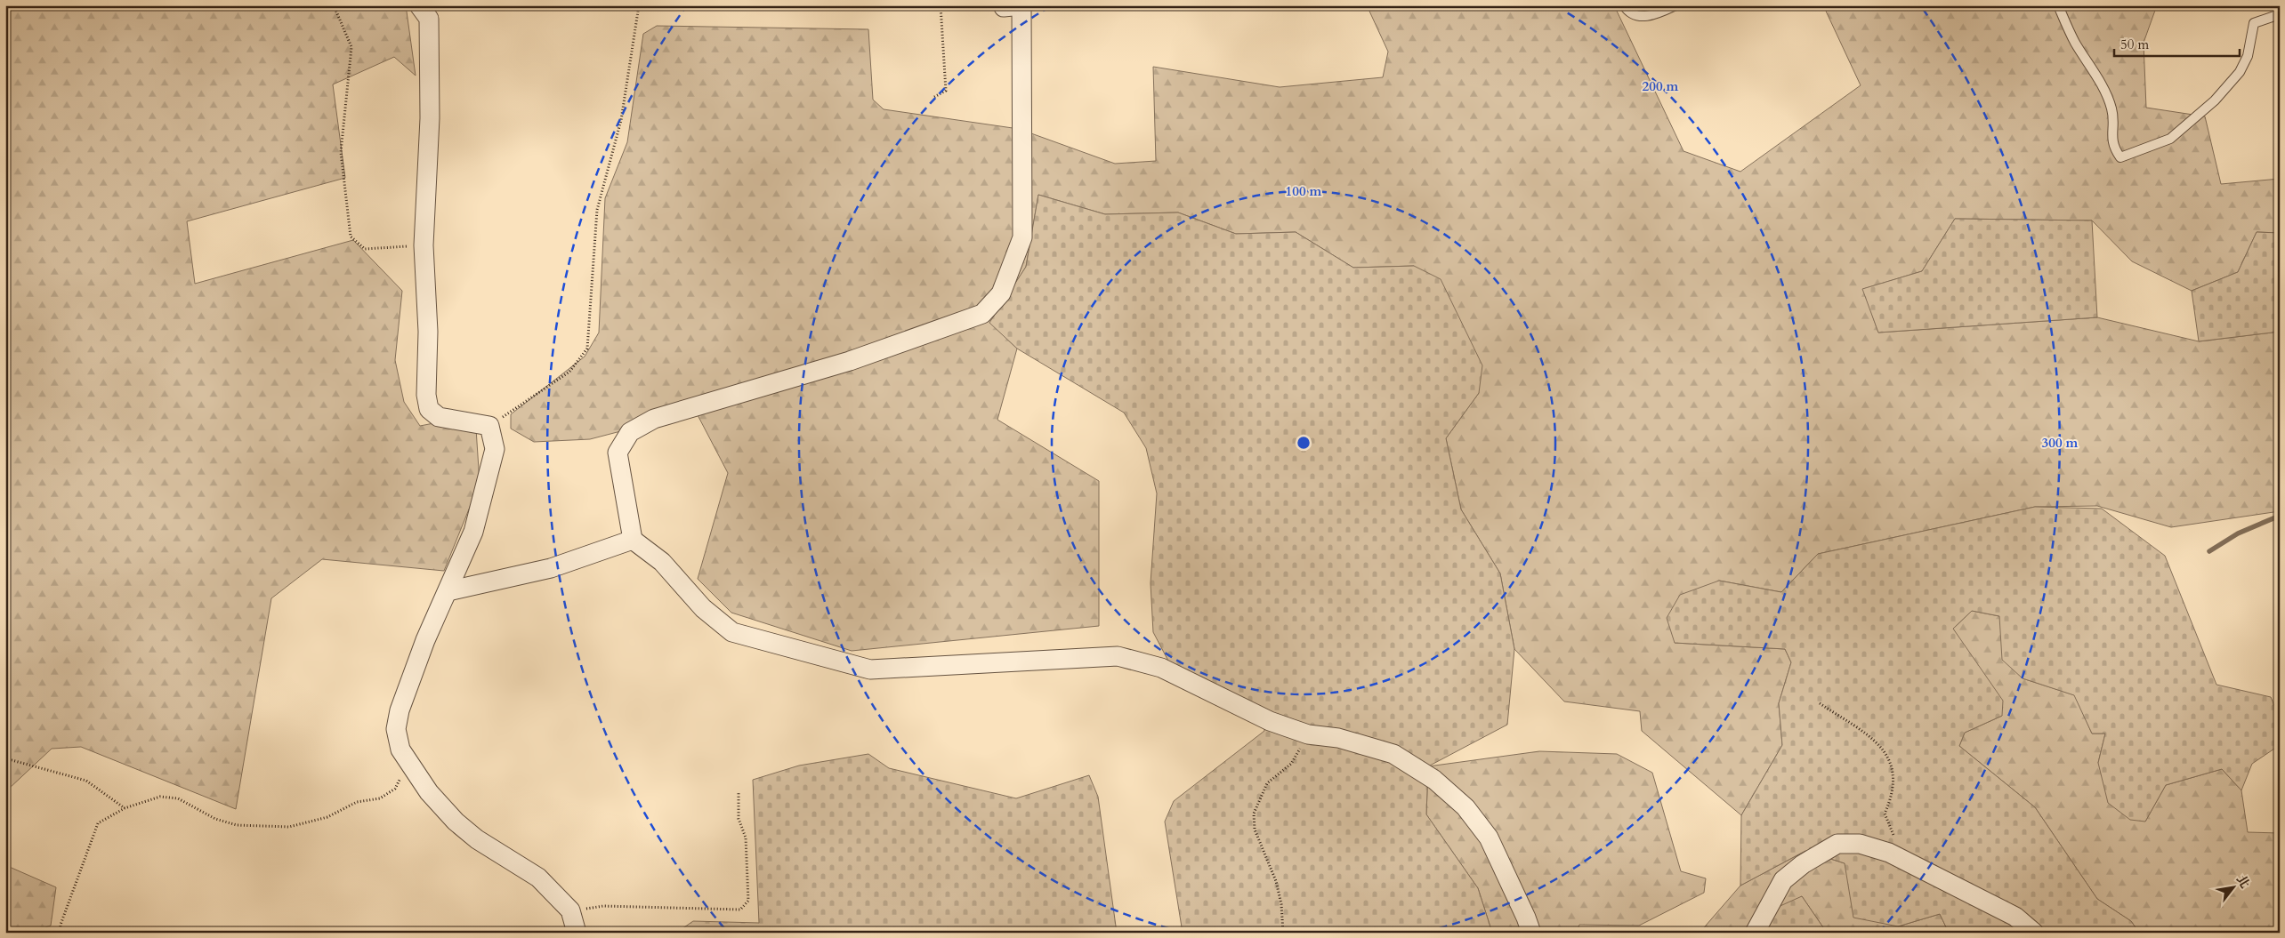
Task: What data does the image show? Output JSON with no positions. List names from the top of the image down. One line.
{"scale_bar":"50 m","north":"top right","rings":["200 m","100 m","300 m"]}
